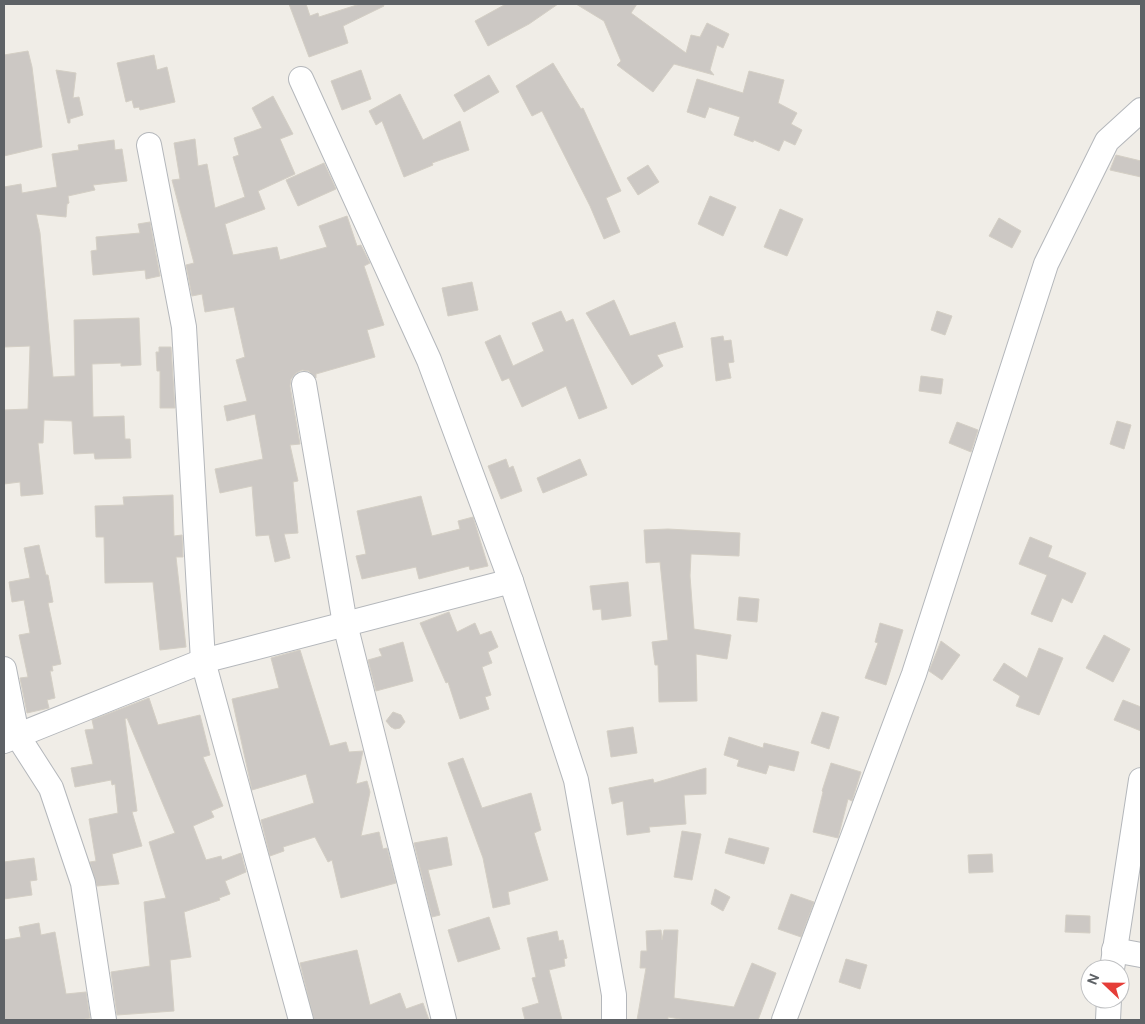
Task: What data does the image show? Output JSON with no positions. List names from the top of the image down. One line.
{"north":"left"}
